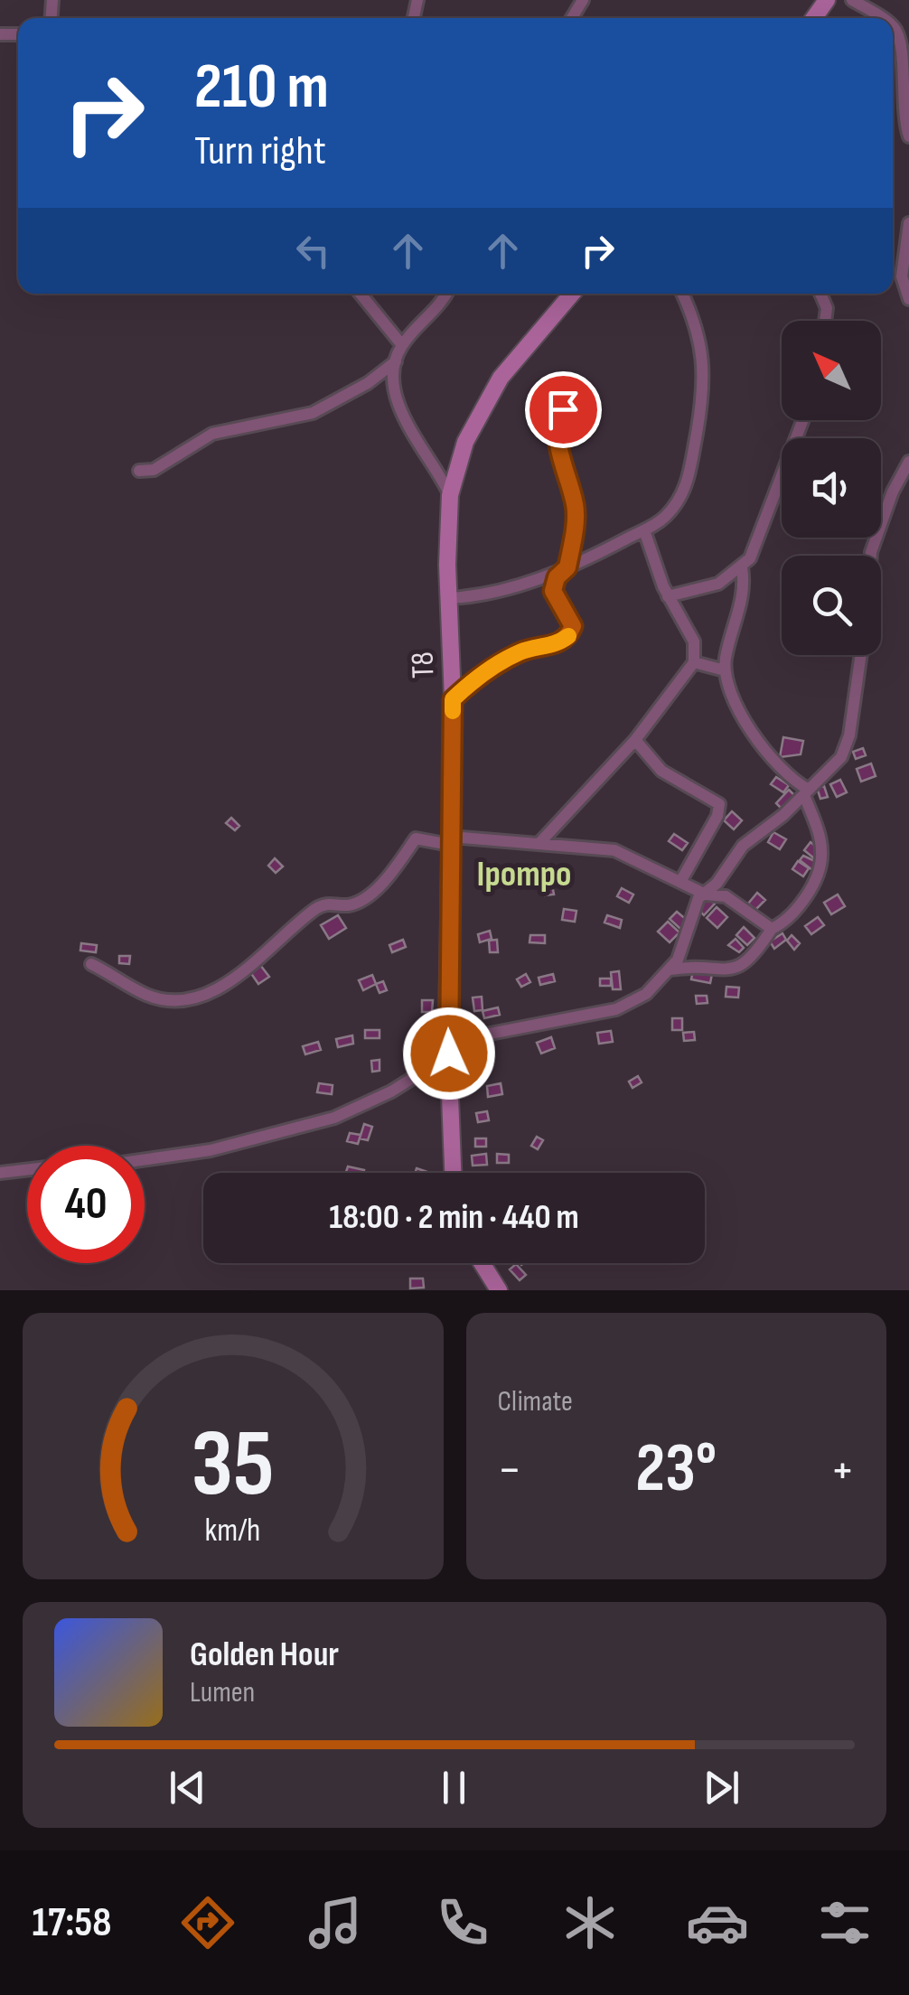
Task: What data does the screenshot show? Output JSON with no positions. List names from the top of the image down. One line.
{"streets":{"street":["T8"]},"districts":["Ipompo"],"north":"top left","page":{"turn":["210 m","Turn right"],"limit":"40","trip":"18:00 · 2 min · 440 m","tile":"Climate","heat":["−","23°","+"],"song":["Golden Hour","Lumen"],"tabs":"17:58","gauge":["35","km/h"]}}
